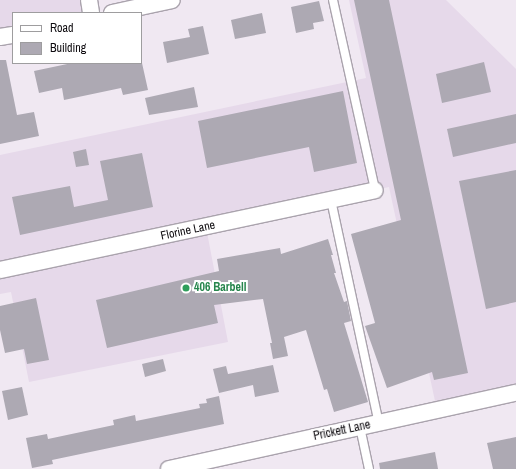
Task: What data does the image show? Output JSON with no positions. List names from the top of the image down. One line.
{"streets":{"street":["Florine Lane","Prickett Lane"]},"places":["406 Barbell"],"legend":["Road","Building"]}
